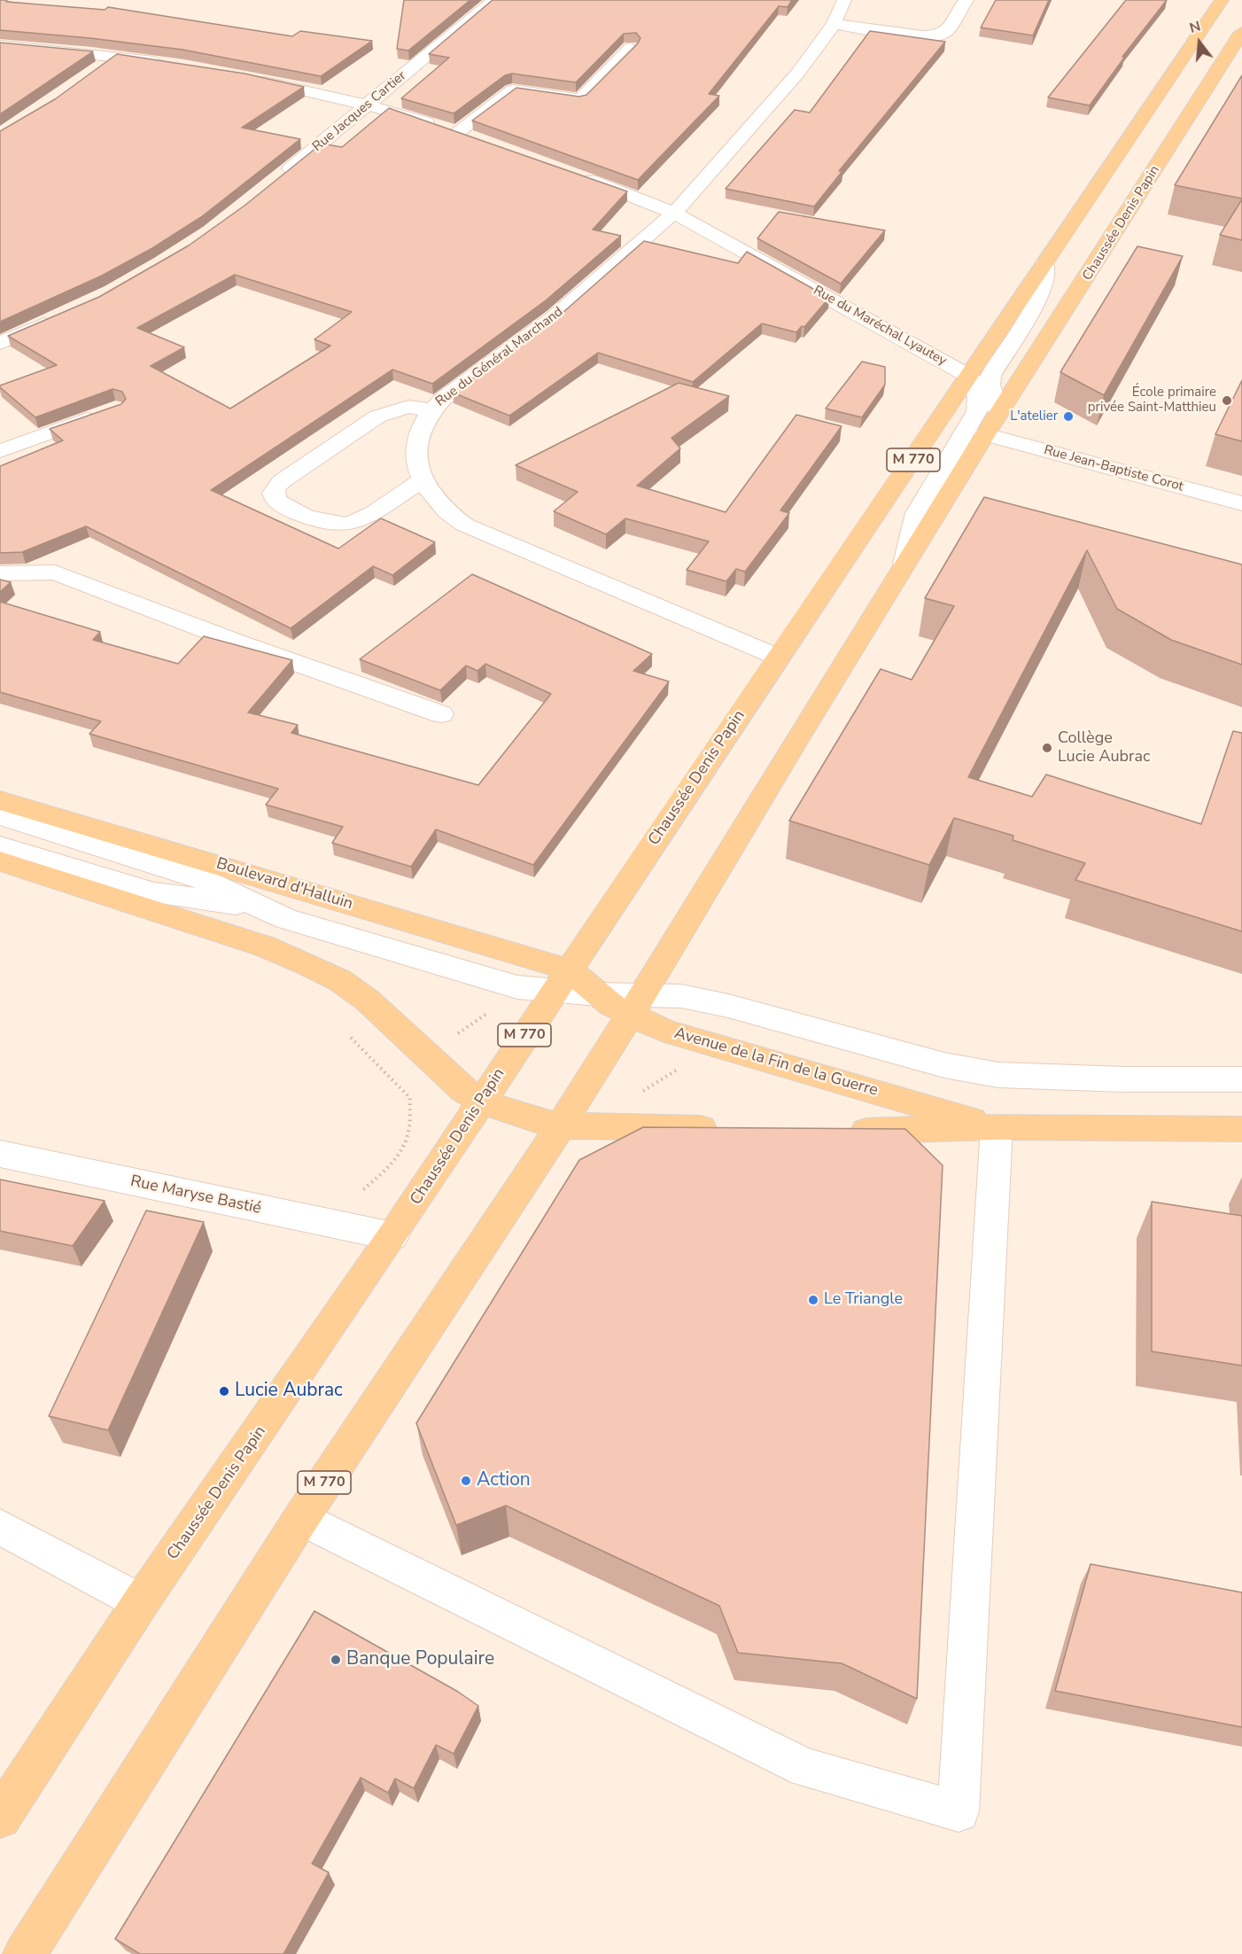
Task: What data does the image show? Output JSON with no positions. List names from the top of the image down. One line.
{"streets":{"main road":["Chaussée Denis Papin","M 770","Boulevard d'Halluin","Avenue de la Fin de la Guerre"],"street":["Rue Jacques Cartier","Rue du Maréchal Lyautey","Rue du Général Marchand","Rue Jean-Baptiste Corot","Rue Maryse Bastié"]},"crossings":[["Chaussée Denis Papin","Rue du Maréchal Lyautey"],["Chaussée Denis Papin","Rue du Général Marchand"],["Chaussée Denis Papin","Rue Jean-Baptiste Corot"],["Chaussée Denis Papin","Boulevard d'Halluin"],["Chaussée Denis Papin","Avenue de la Fin de la Guerre"],["Chaussée Denis Papin","Rue Maryse Bastié"],["Rue du Maréchal Lyautey","Rue du Général Marchand"]],"places":["École primaire privée Saint-Matthieu","L'atelier","Collège Lucie Aubrac","Le Triangle","Lucie Aubrac","Action","Banque Populaire"],"north":"top"}
